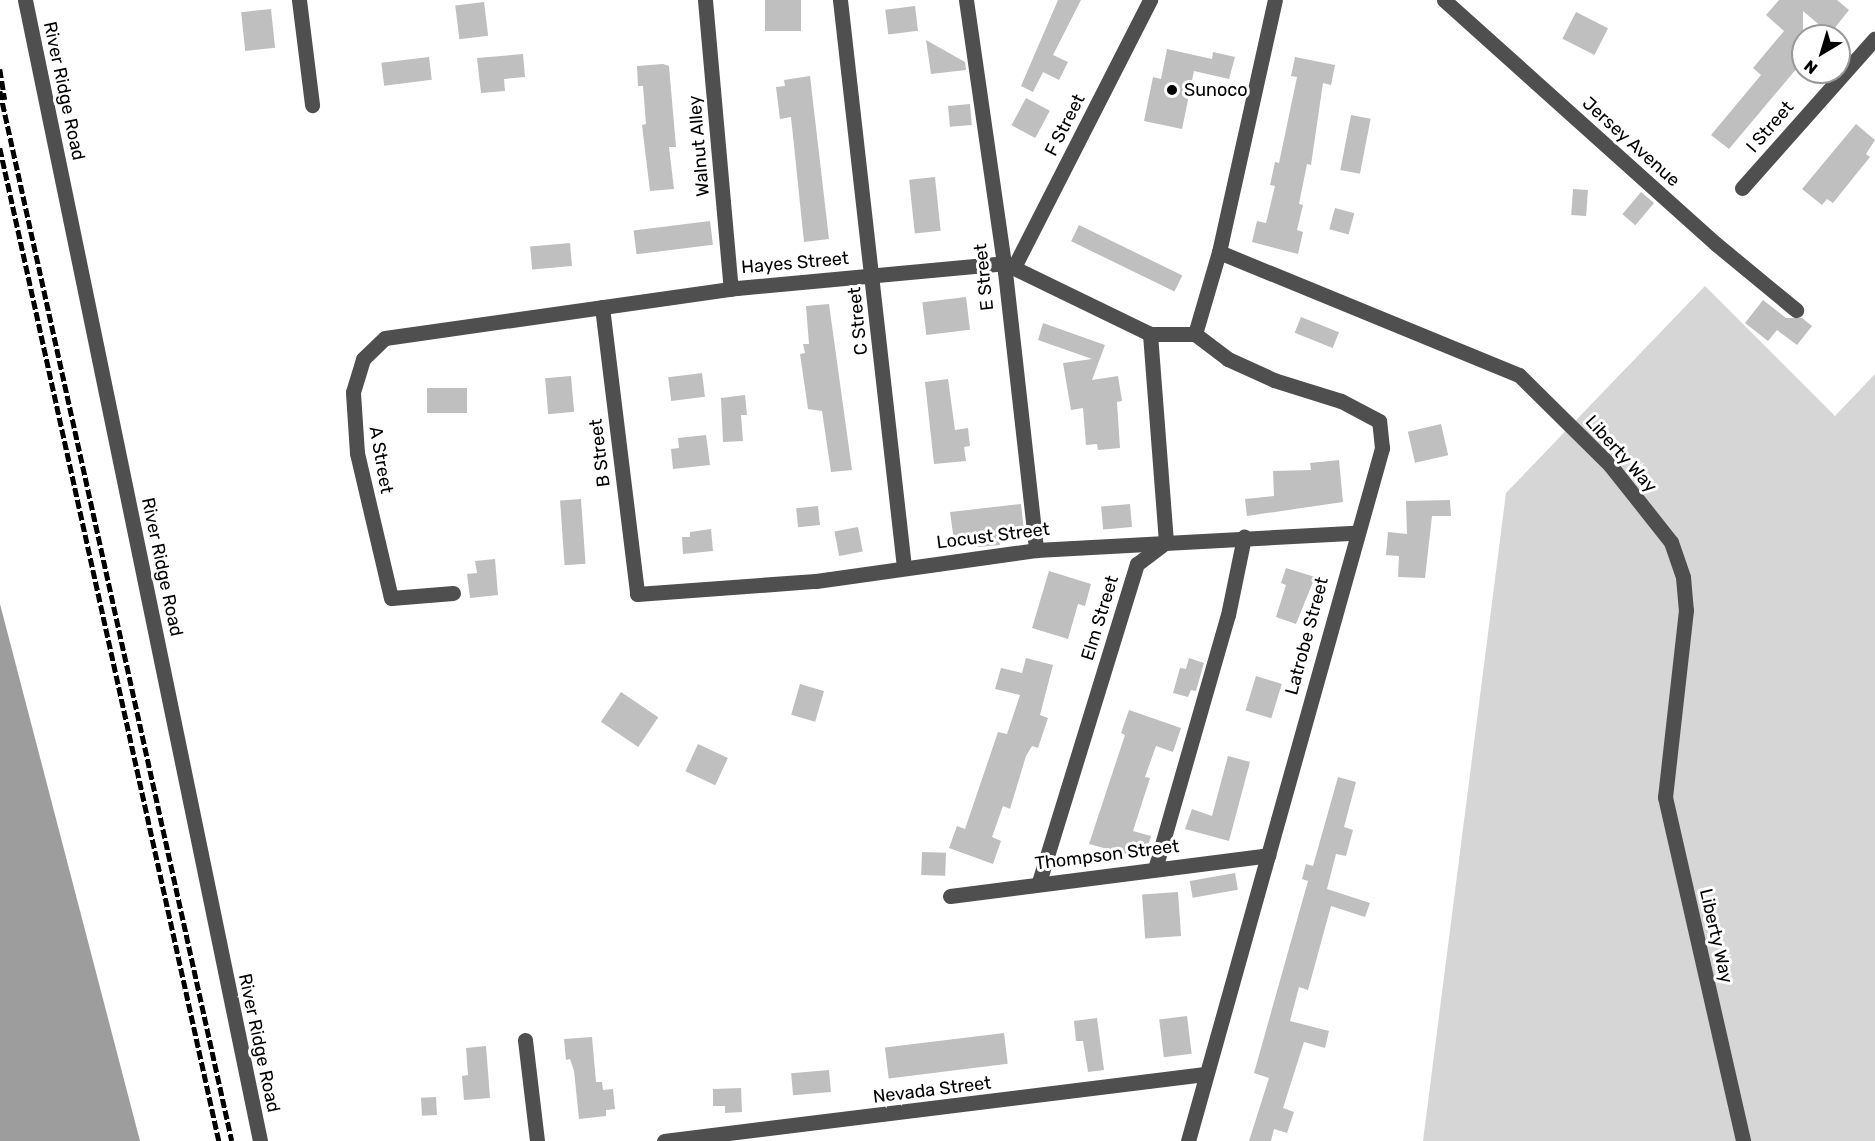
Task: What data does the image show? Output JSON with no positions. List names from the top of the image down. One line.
{"streets":{"street":["River Ridge Road","F Street","I Street","Jersey Avenue","Walnut Alley","Hayes Street","E Street","C Street","B Street","Liberty Way","A Street","Locust Street","Elm Street","Latrobe Street","Thompson Street","Nevada Street"]},"crossings":[["F Street","Hayes Street"],["F Street","E Street"],["Walnut Alley","Hayes Street"],["Hayes Street","E Street"],["Hayes Street","C Street"],["Hayes Street","B Street"],["Hayes Street","A Street"],["E Street","Locust Street"],["C Street","Locust Street"],["B Street","Locust Street"],["Locust Street","Elm Street"],["Locust Street","Latrobe Street"],["Elm Street","Thompson Street"],["Latrobe Street","Thompson Street"],["Latrobe Street","Nevada Street"]],"places":["Sunoco"],"north":"bottom left"}
